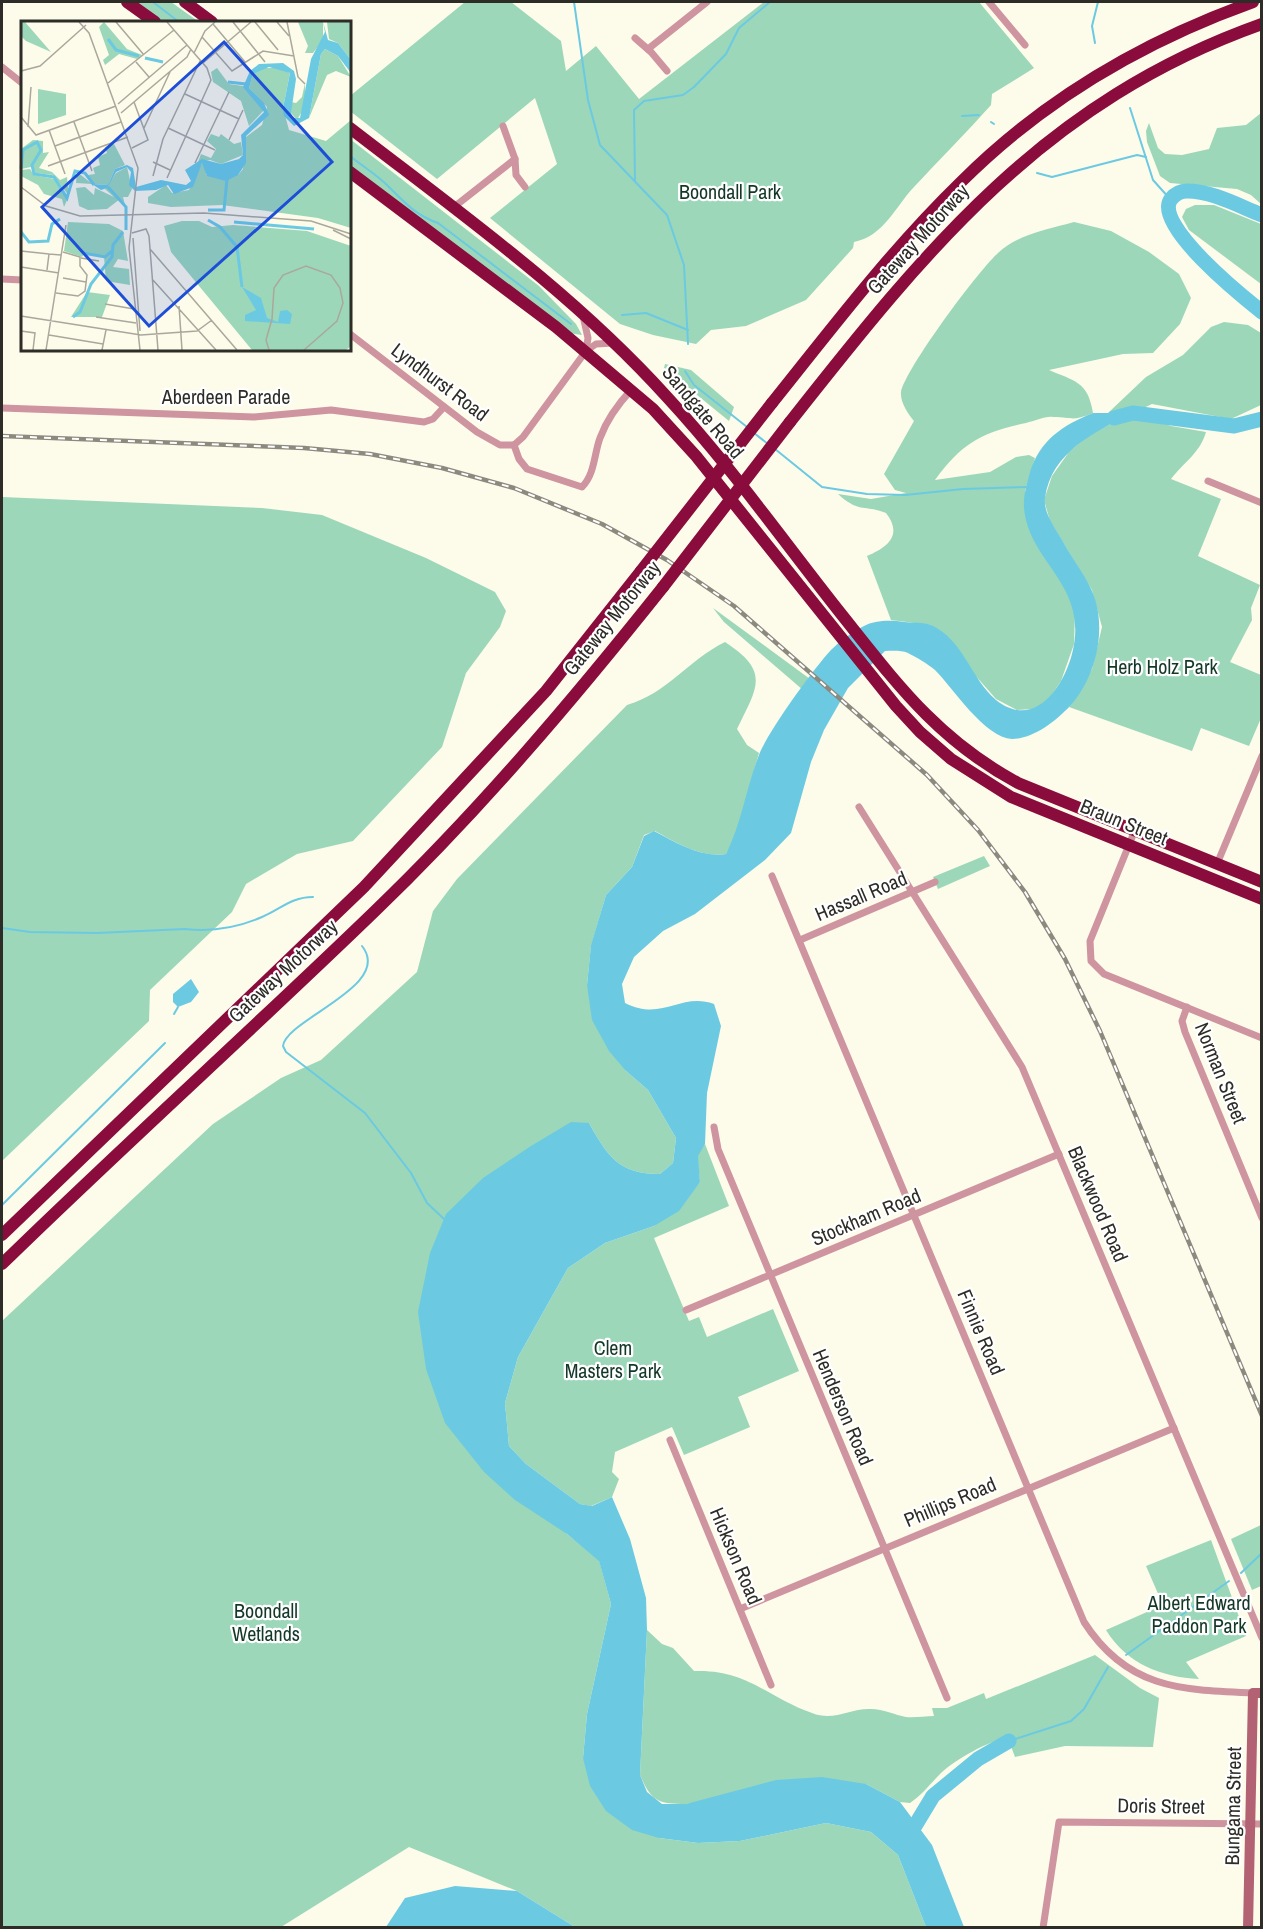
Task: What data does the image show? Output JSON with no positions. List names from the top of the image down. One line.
{"streets":{"highway":["Gateway Motorway","Sandgate Road","Braun Street"],"street":["Lyndhurst Road","Aberdeen Parade","Hassall Road","Norman Street","Blackwood Road","Stockham Road","Finnie Road","Henderson Road","Phillips Road","Hickson Road","Doris Street","Bungama Street"]},"crossings":[["Lyndhurst Road","Aberdeen Parade"],["Sandgate Road","Braun Street"],["Hassall Road","Blackwood Road"],["Hassall Road","Finnie Road"],["Blackwood Road","Stockham Road"],["Blackwood Road","Phillips Road"],["Stockham Road","Finnie Road"],["Stockham Road","Henderson Road"],["Finnie Road","Phillips Road"],["Finnie Road","Bungama Street"],["Henderson Road","Phillips Road"],["Phillips Road","Hickson Road"],["Doris Street","Bungama Street"]],"parks":["Boondall Park","Herb Holz Park","Clem Masters Park","Albert Edward Paddon Park","Boondall Wetlands"]}
